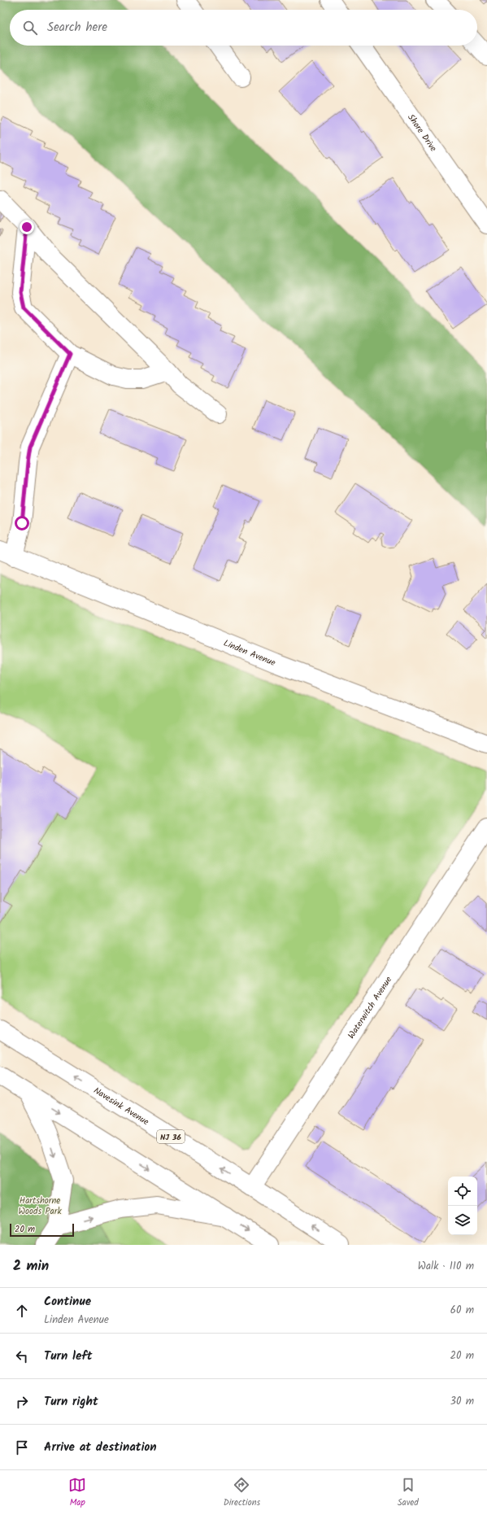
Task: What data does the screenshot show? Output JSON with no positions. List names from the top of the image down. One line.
{"streets":{"main road":["Shore Drive","Linden Avenue","Waterwitch Avenue","Navesink Avenue","NJ 36"]},"crossings":[["Waterwitch Avenue","Navesink Avenue"]],"parks":["Hartshorne Woods Park"],"scale_bar":"20 m","page":{"search":"Search here","scale":"20 m","heading":["2 min","Walk · 110 m"],"list":[["Continue","Linden Avenue","60 m"],["Turn left","20 m"],["Turn right","30 m"],"Arrive at destination"],"nav":["Map","Directions","Saved"]}}
